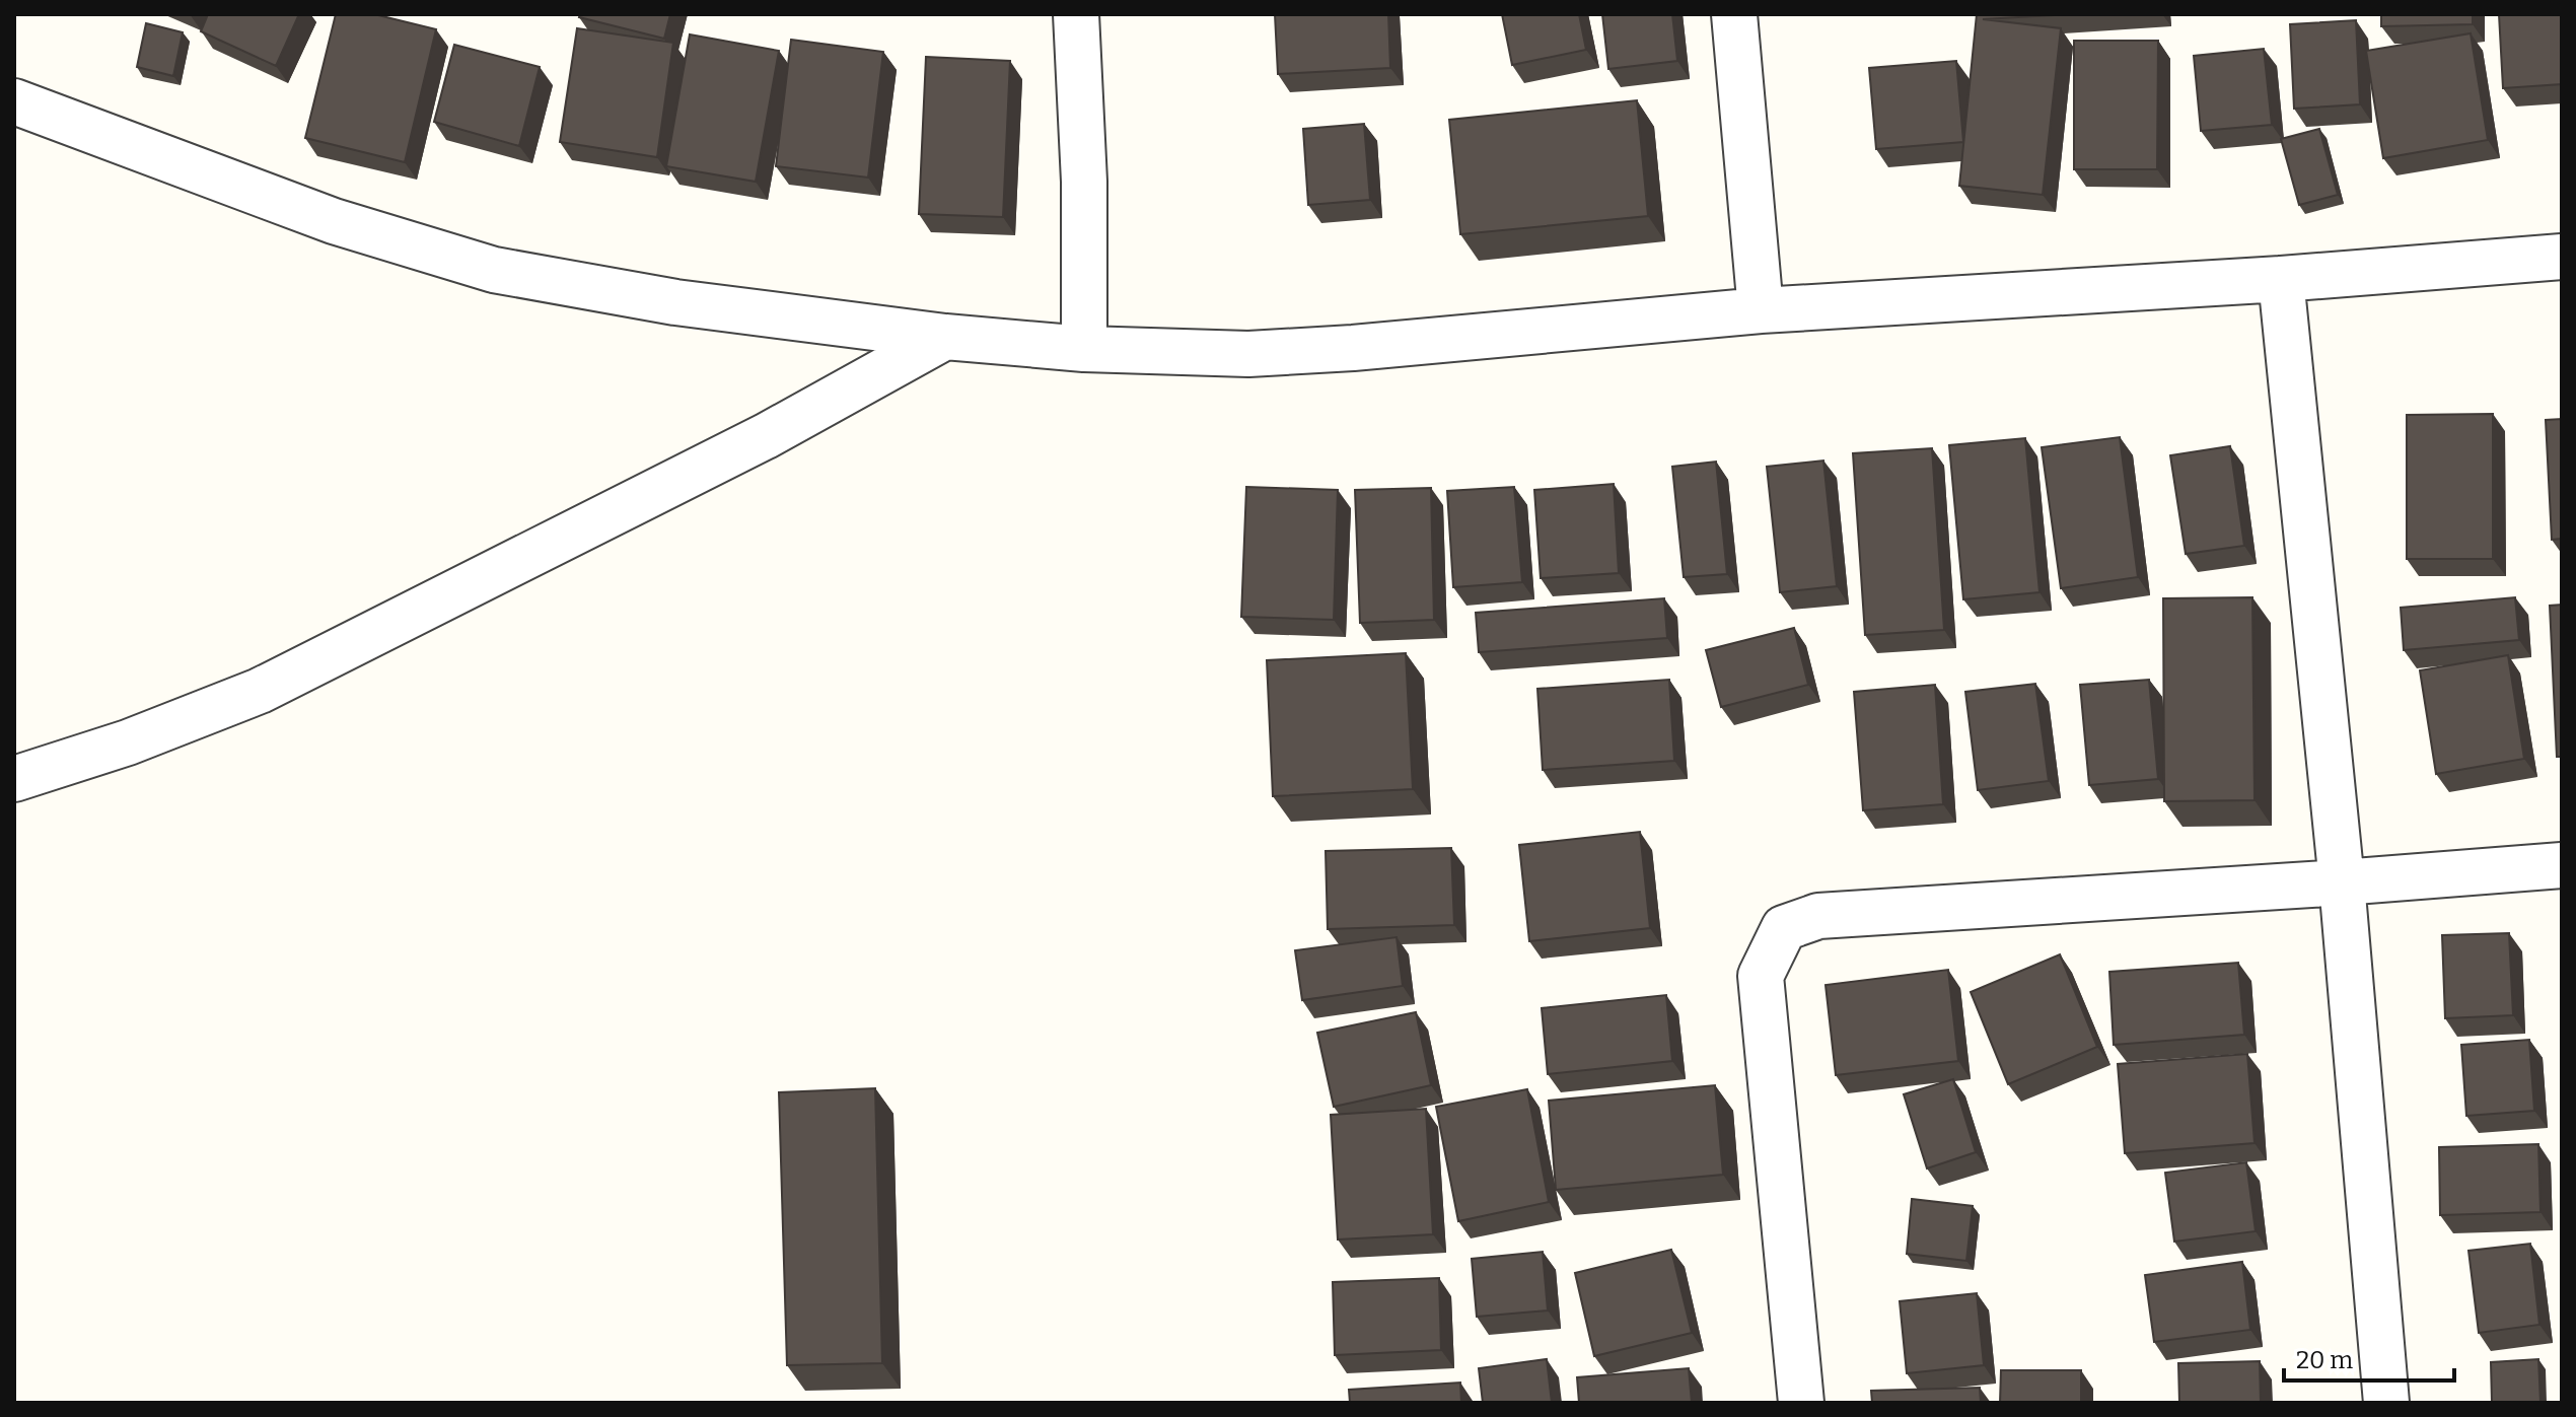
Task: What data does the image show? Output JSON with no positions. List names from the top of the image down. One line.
{"scale_bar":"20 m"}
